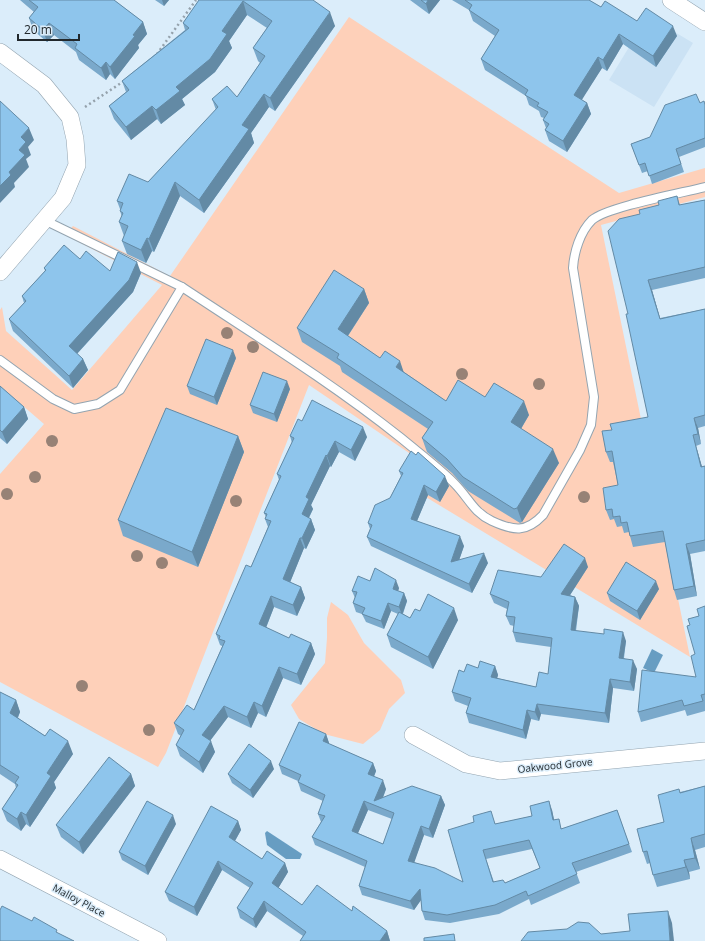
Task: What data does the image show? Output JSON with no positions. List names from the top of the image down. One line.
{"streets":{"street":["Oakwood Grove","Malloy Place"]},"scale_bar":"20 m"}
